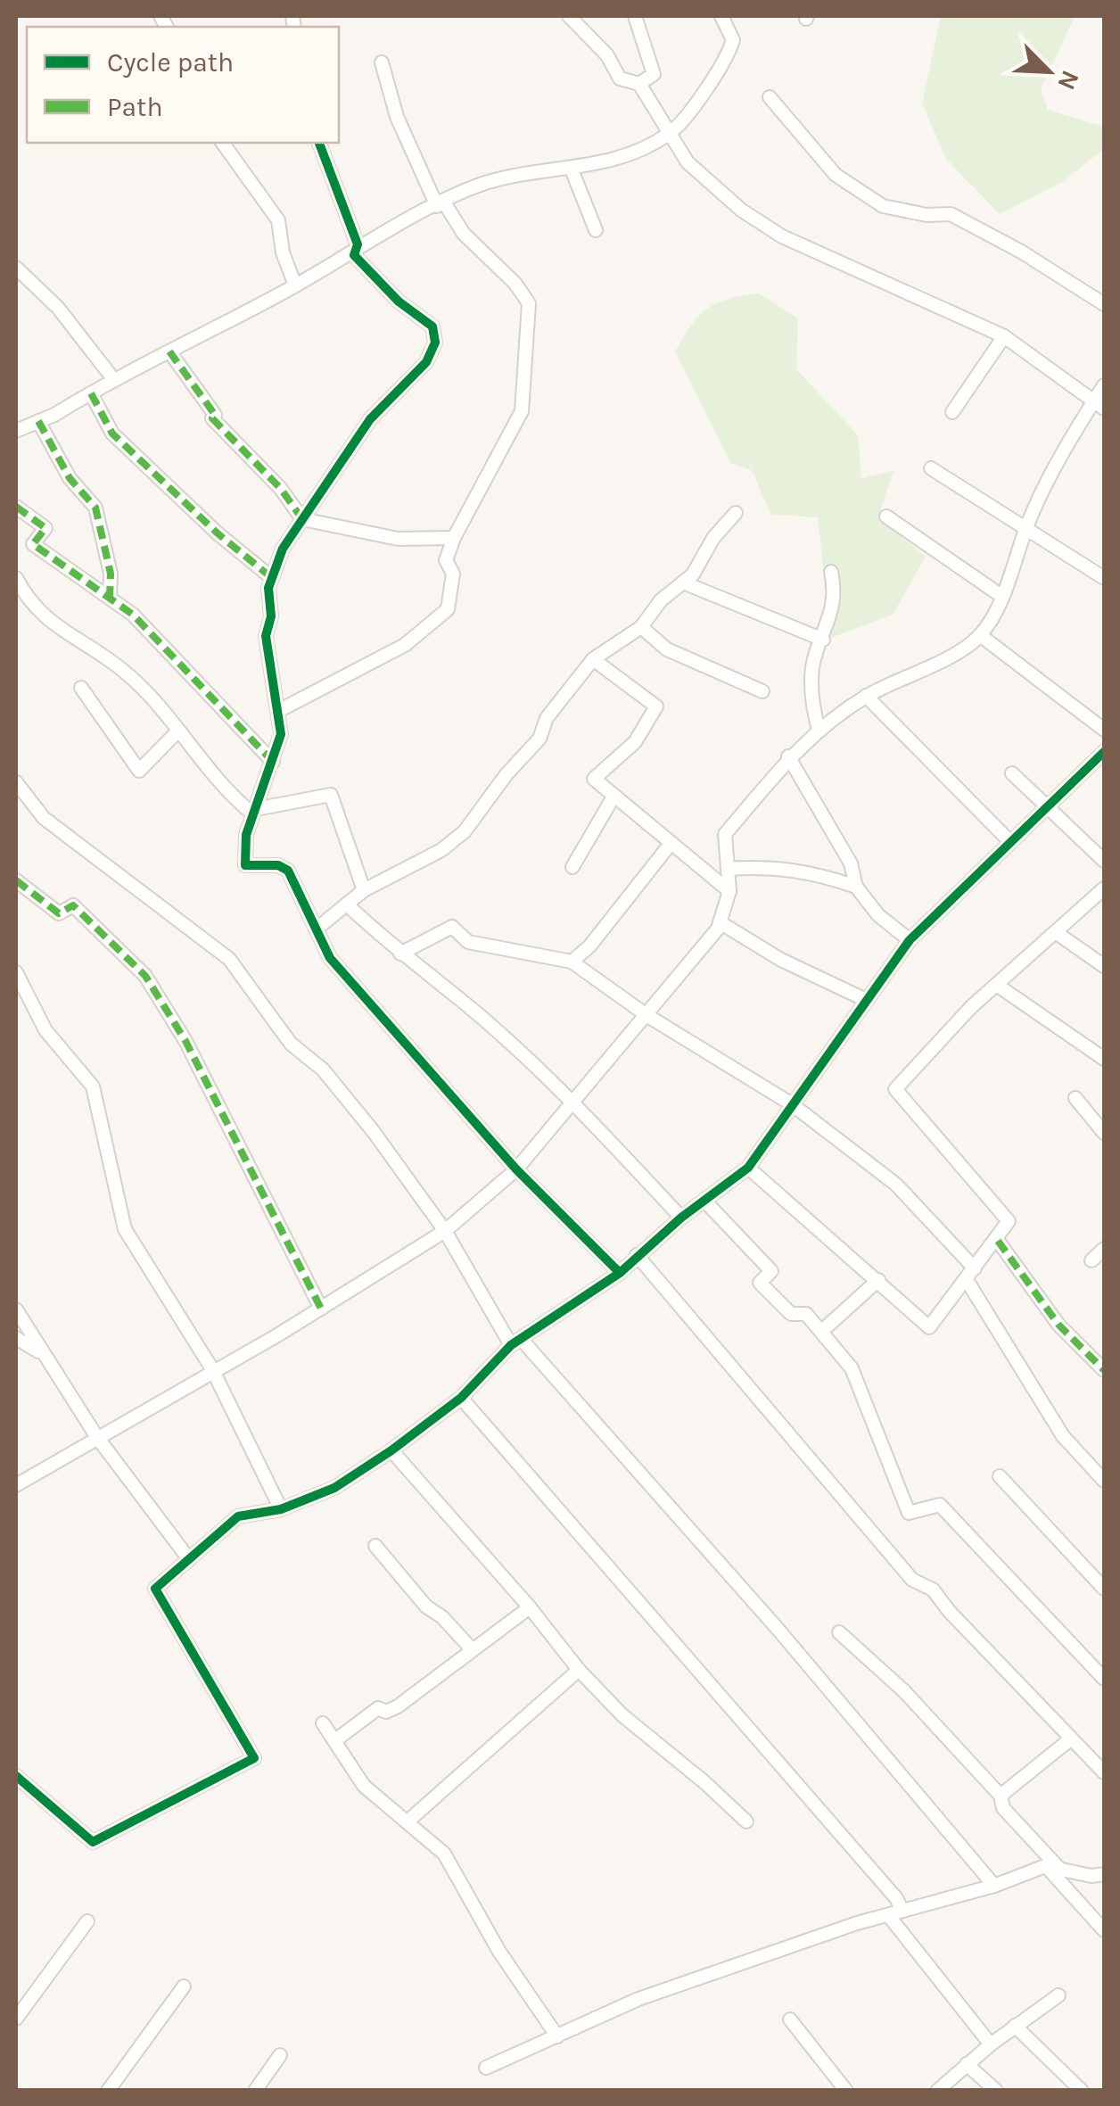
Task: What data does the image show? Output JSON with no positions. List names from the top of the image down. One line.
{"legend":["Cycle path","Path"],"north":"bottom right"}
